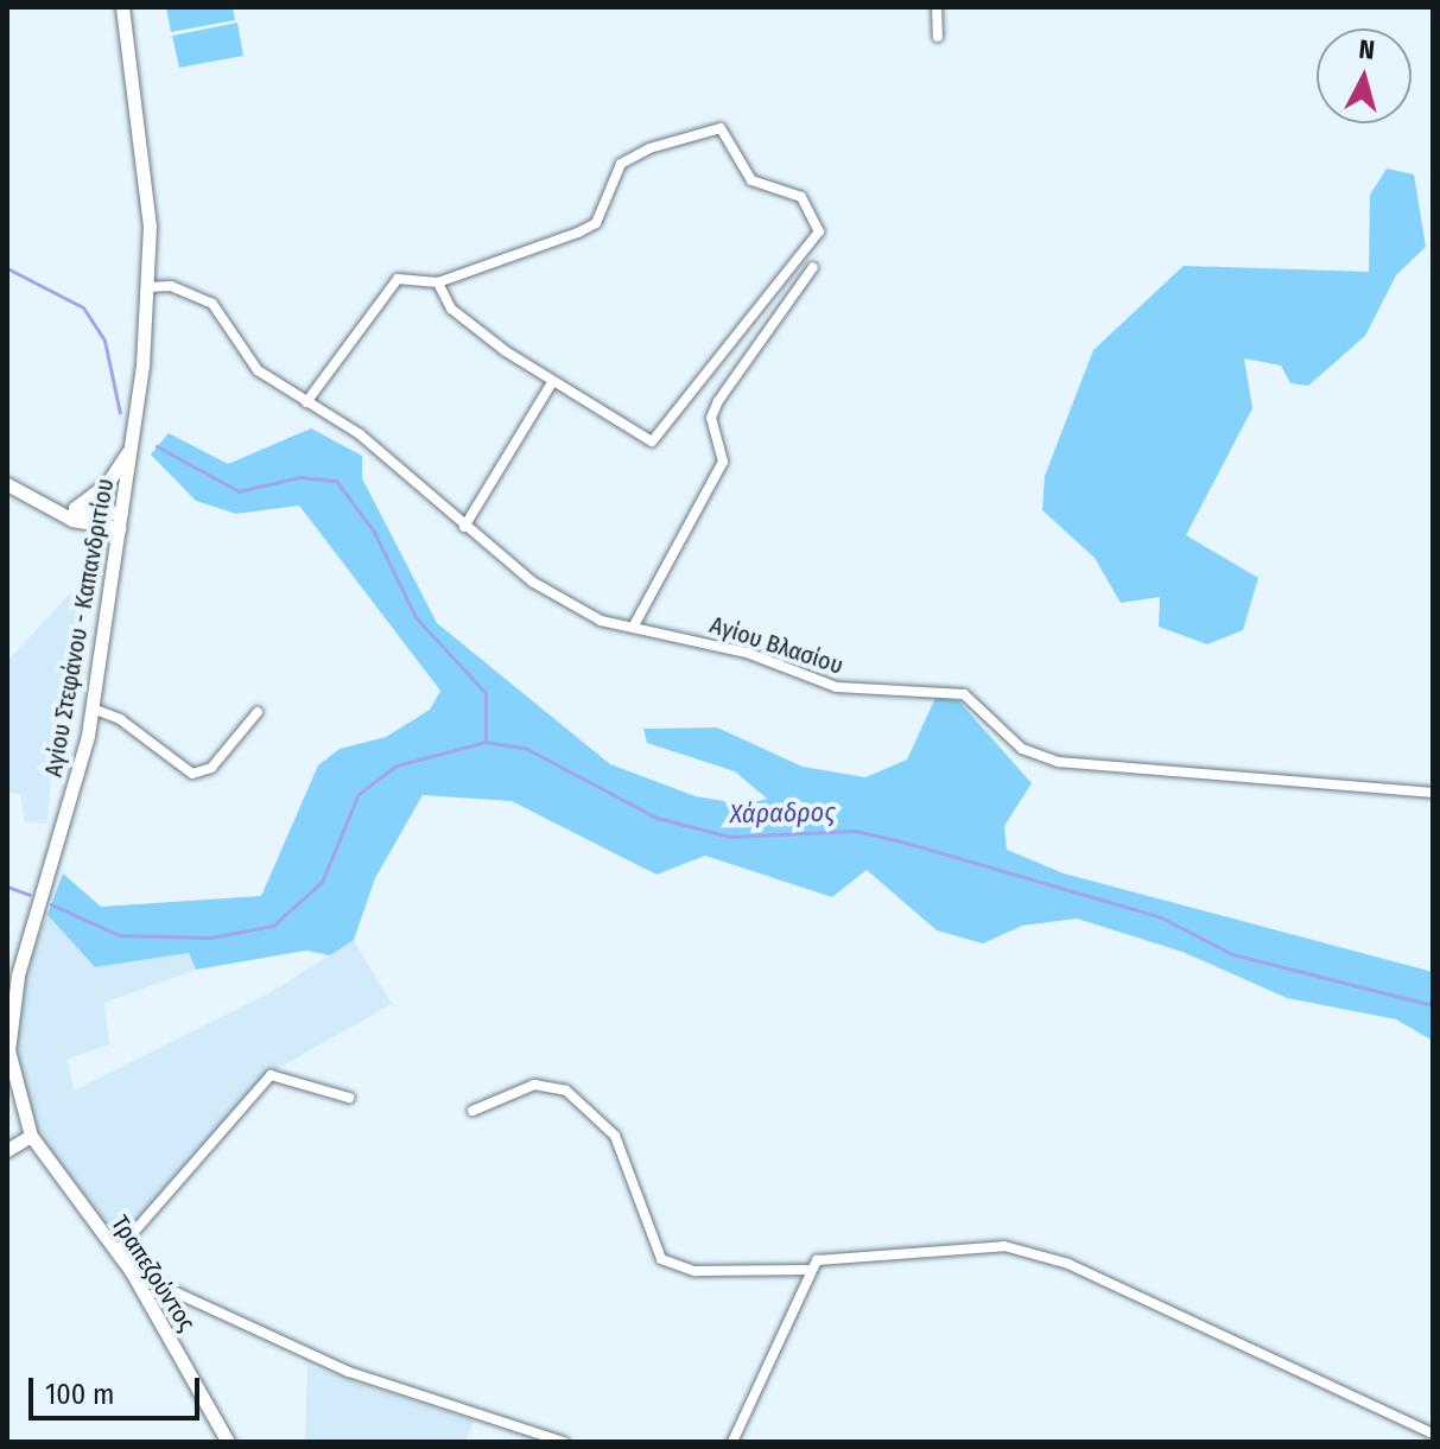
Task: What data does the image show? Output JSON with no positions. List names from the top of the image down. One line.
{"streets":{"main road":["Αγίου Στεφάνου - Καπανδριτίου","Τραπεζούντος"],"street":["Αγίου Βλασίου"]},"crossings":[["Αγίου Στεφάνου - Καπανδριτίου","Αγίου Βλασίου"],["Αγίου Στεφάνου - Καπανδριτίου","Τραπεζούντος"]],"water":["Χάραδρος"],"scale_bar":"100 m","north":"top"}
